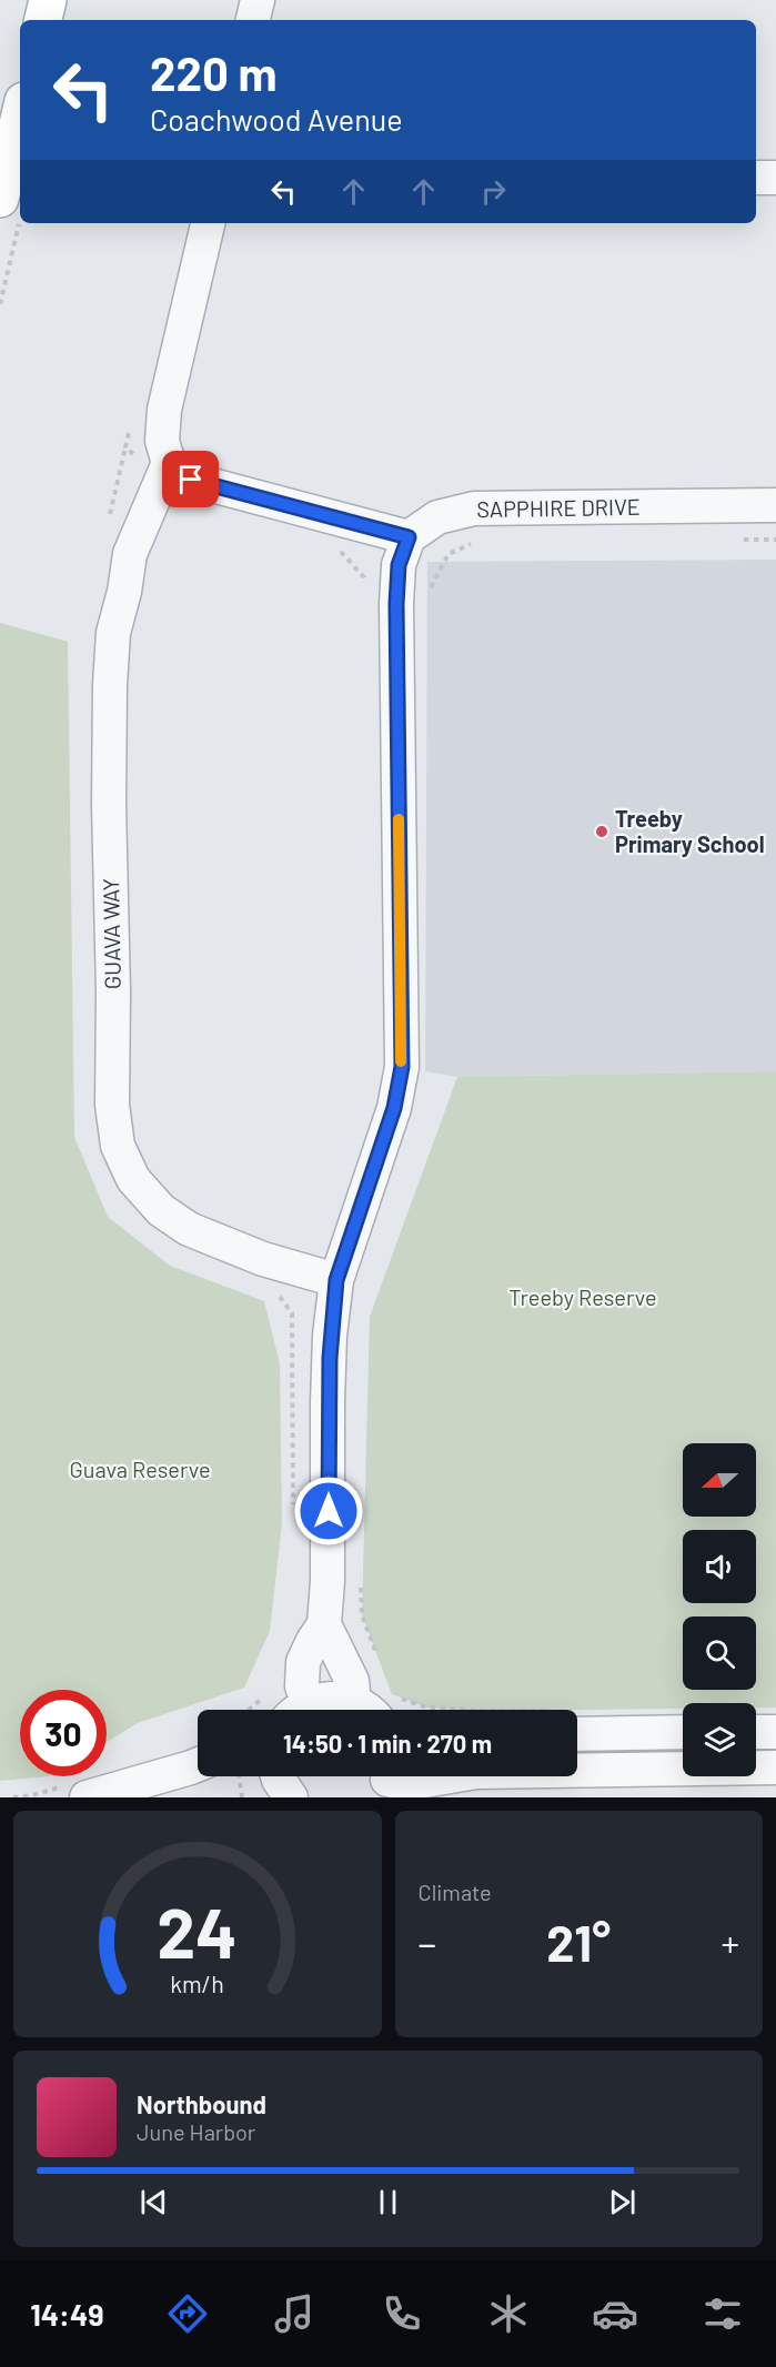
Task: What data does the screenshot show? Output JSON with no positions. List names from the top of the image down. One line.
{"streets":{"street":["SAPPHIRE DRIVE","GUAVA WAY"]},"parks":["Treeby Reserve","Guava Reserve"],"places":["Treeby Primary School"],"north":"left","page":{"turn":["220 m","Coachwood Avenue"],"limit":"30","trip":"14:50 · 1 min · 270 m","tile":"Climate","heat":["−","21°","+"],"song":["Northbound","June Harbor"],"tabs":"14:49","gauge":["24","km/h"]}}
